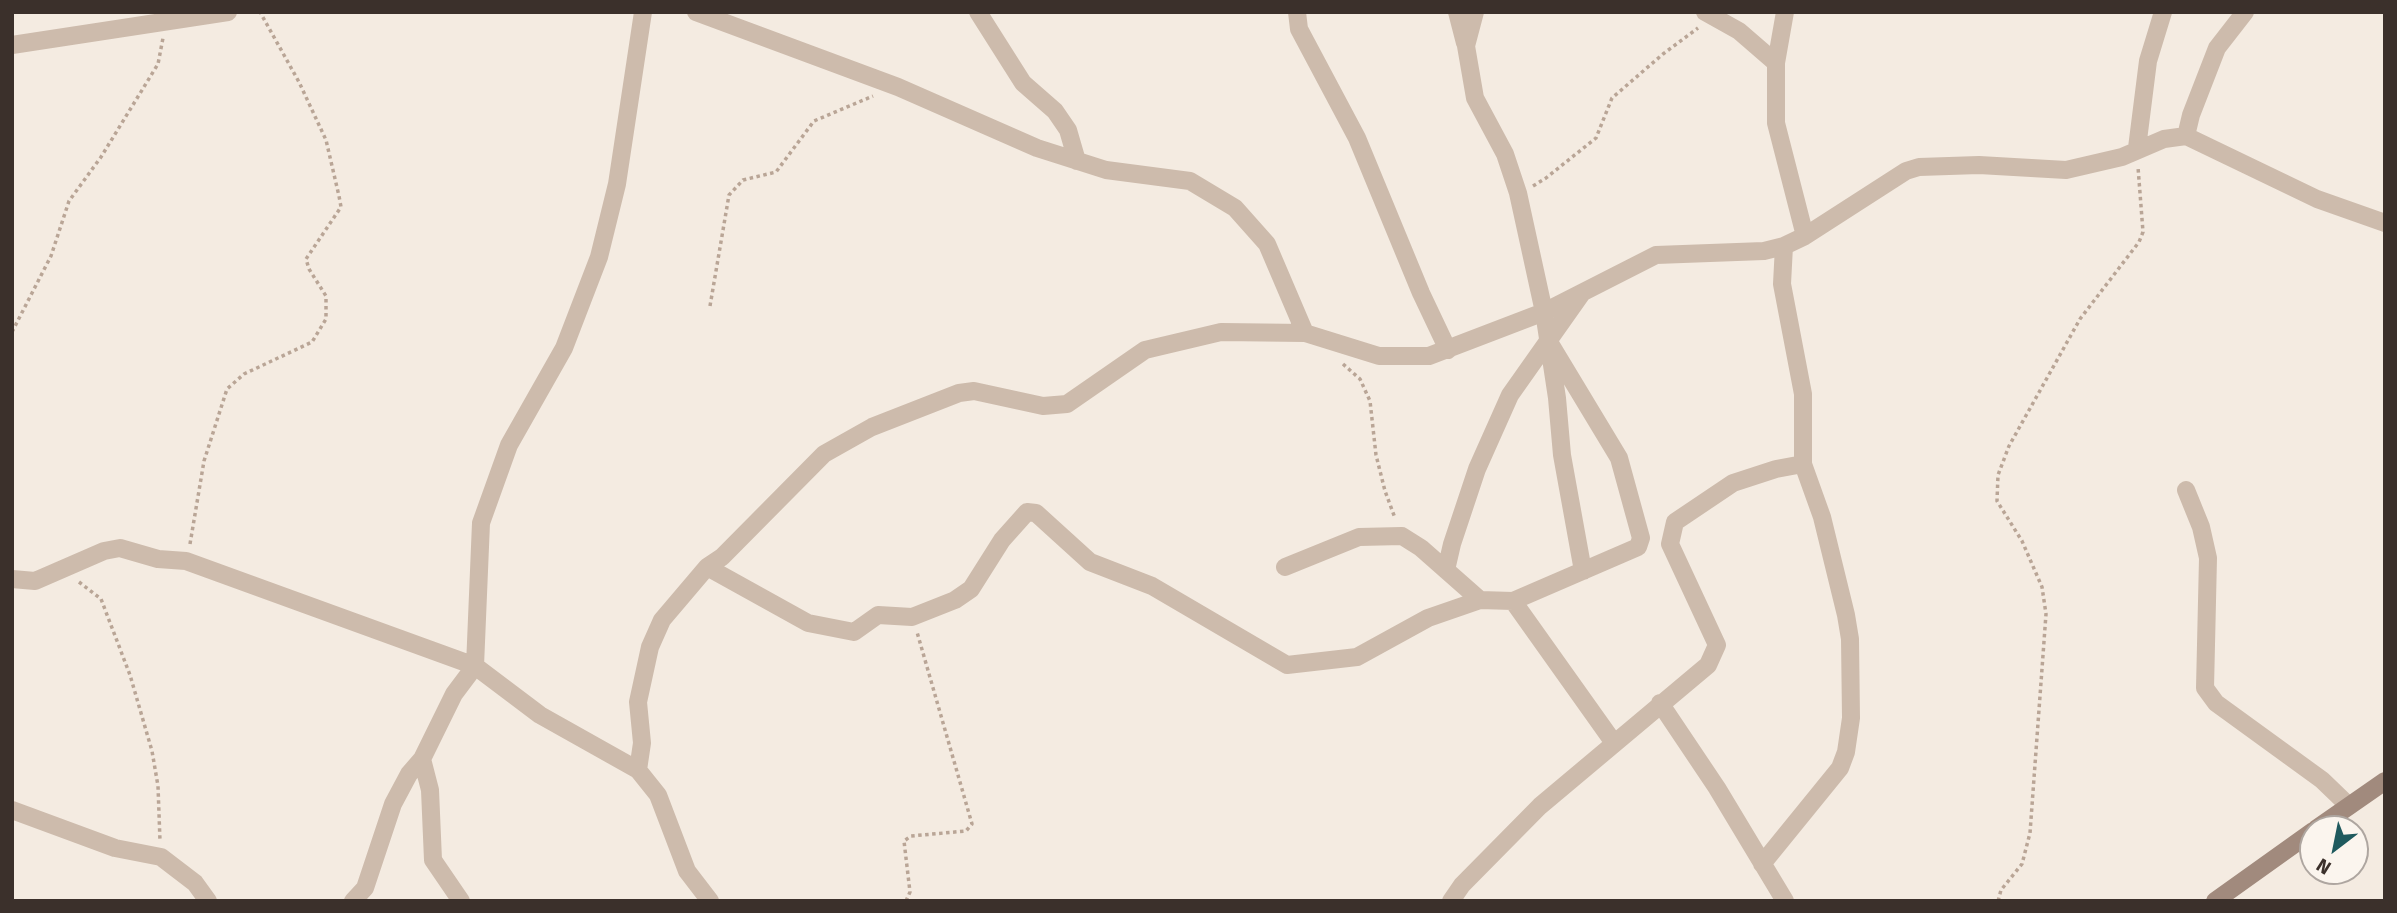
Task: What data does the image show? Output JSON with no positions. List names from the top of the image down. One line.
{"north":"bottom left"}
